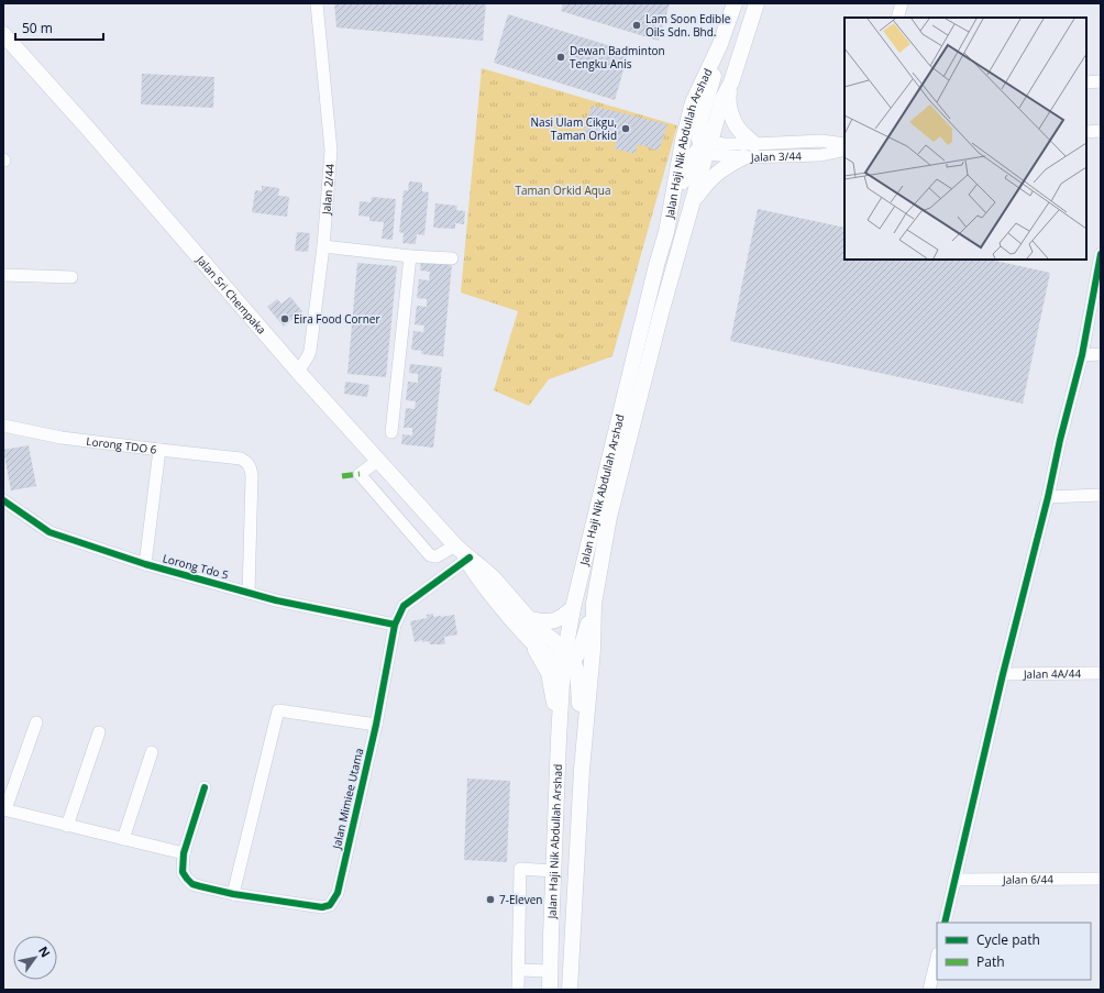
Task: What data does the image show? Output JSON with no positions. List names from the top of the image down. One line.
{"streets":{"main road":["Jalan Haji Nik Abdullah Arshad","Jalan Sri Chempaka"],"street":["Jalan 3/44","Jalan 2/44","Lorong TDO 6","Lorong Tdo 5","Jalan 4A/44","Jalan Mimiee Utama","Jalan 6/44"]},"crossings":[["Jalan Haji Nik Abdullah Arshad","Jalan 3/44"],["Jalan 2/44","Jalan Sri Chempaka"],["Jalan Sri Chempaka","Jalan Mimiee Utama"],["Lorong TDO 6","Lorong Tdo 5"],["Lorong Tdo 5","Jalan Mimiee Utama"]],"parks":["Taman Orkid Aqua"],"places":["Lam Soon Edible Oils Sdn. Bhd.","Dewan Badminton Tengku Anis","Nasi Ulam Cikgu, Taman Orkid","Eira Food Corner","7-Eleven"],"legend":["Cycle path","Path"],"scale_bar":"50 m","north":"top right"}
